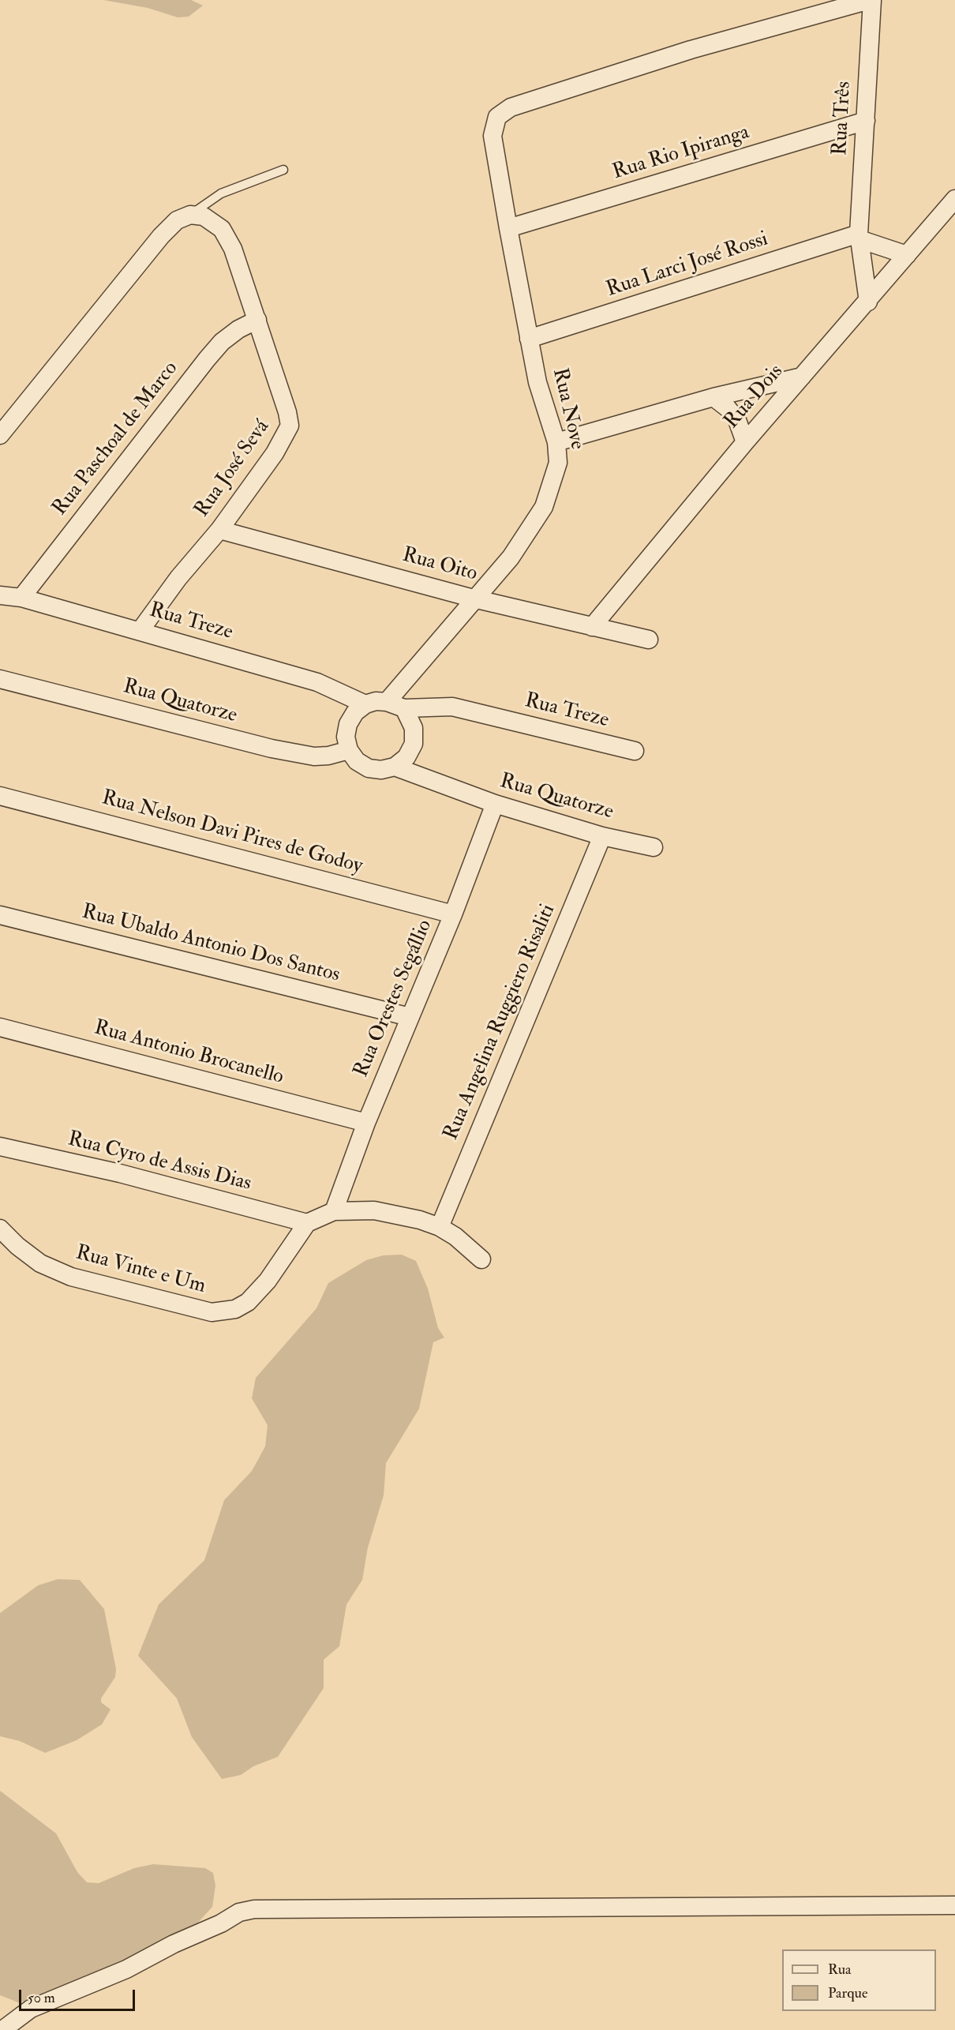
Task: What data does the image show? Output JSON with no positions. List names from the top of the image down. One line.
{"streets":{"street":["Rua Três","Rua Rio Ipiranga","Rua Larci José Rossi","Rua Dois","Rua Nove","Rua Paschoal de Marco","Rua José Sevá","Rua Oito","Rua Treze","Rua Quatorze","Rua Nelson Davi Pires de Godoy","Rua Ubaldo Antonio Dos Santos","Rua Orestes Segállio","Rua Angelina Ruggiero Risaliti","Rua Antonio Brocanello","Rua Cyro de Assis Dias","Rua Vinte e Um"]},"crossings":[["Rua Três","Rua Rio Ipiranga"],["Rua Três","Rua Larci José Rossi"],["Rua Três","Rua Dois"],["Rua Três","Rua Nove"],["Rua Rio Ipiranga","Rua Nove"],["Rua Larci José Rossi","Rua Nove"],["Rua Dois","Rua Oito"],["Rua Nove","Rua Oito"],["Rua Nove","Rua Treze"],["Rua Nove","Rua Quatorze"],["Rua Paschoal de Marco","Rua José Sevá"],["Rua Paschoal de Marco","Rua Treze"],["Rua José Sevá","Rua Oito"],["Rua José Sevá","Rua Treze"],["Rua Treze","Rua Quatorze"],["Rua Quatorze","Rua Orestes Segállio"],["Rua Quatorze","Rua Angelina Ruggiero Risaliti"],["Rua Nelson Davi Pires de Godoy","Rua Orestes Segállio"],["Rua Ubaldo Antonio Dos Santos","Rua Orestes Segállio"],["Rua Orestes Segállio","Rua Antonio Brocanello"],["Rua Cyro de Assis Dias","Rua Vinte e Um"]],"legend":["Rua","Parque"],"scale_bar":"50 m"}
